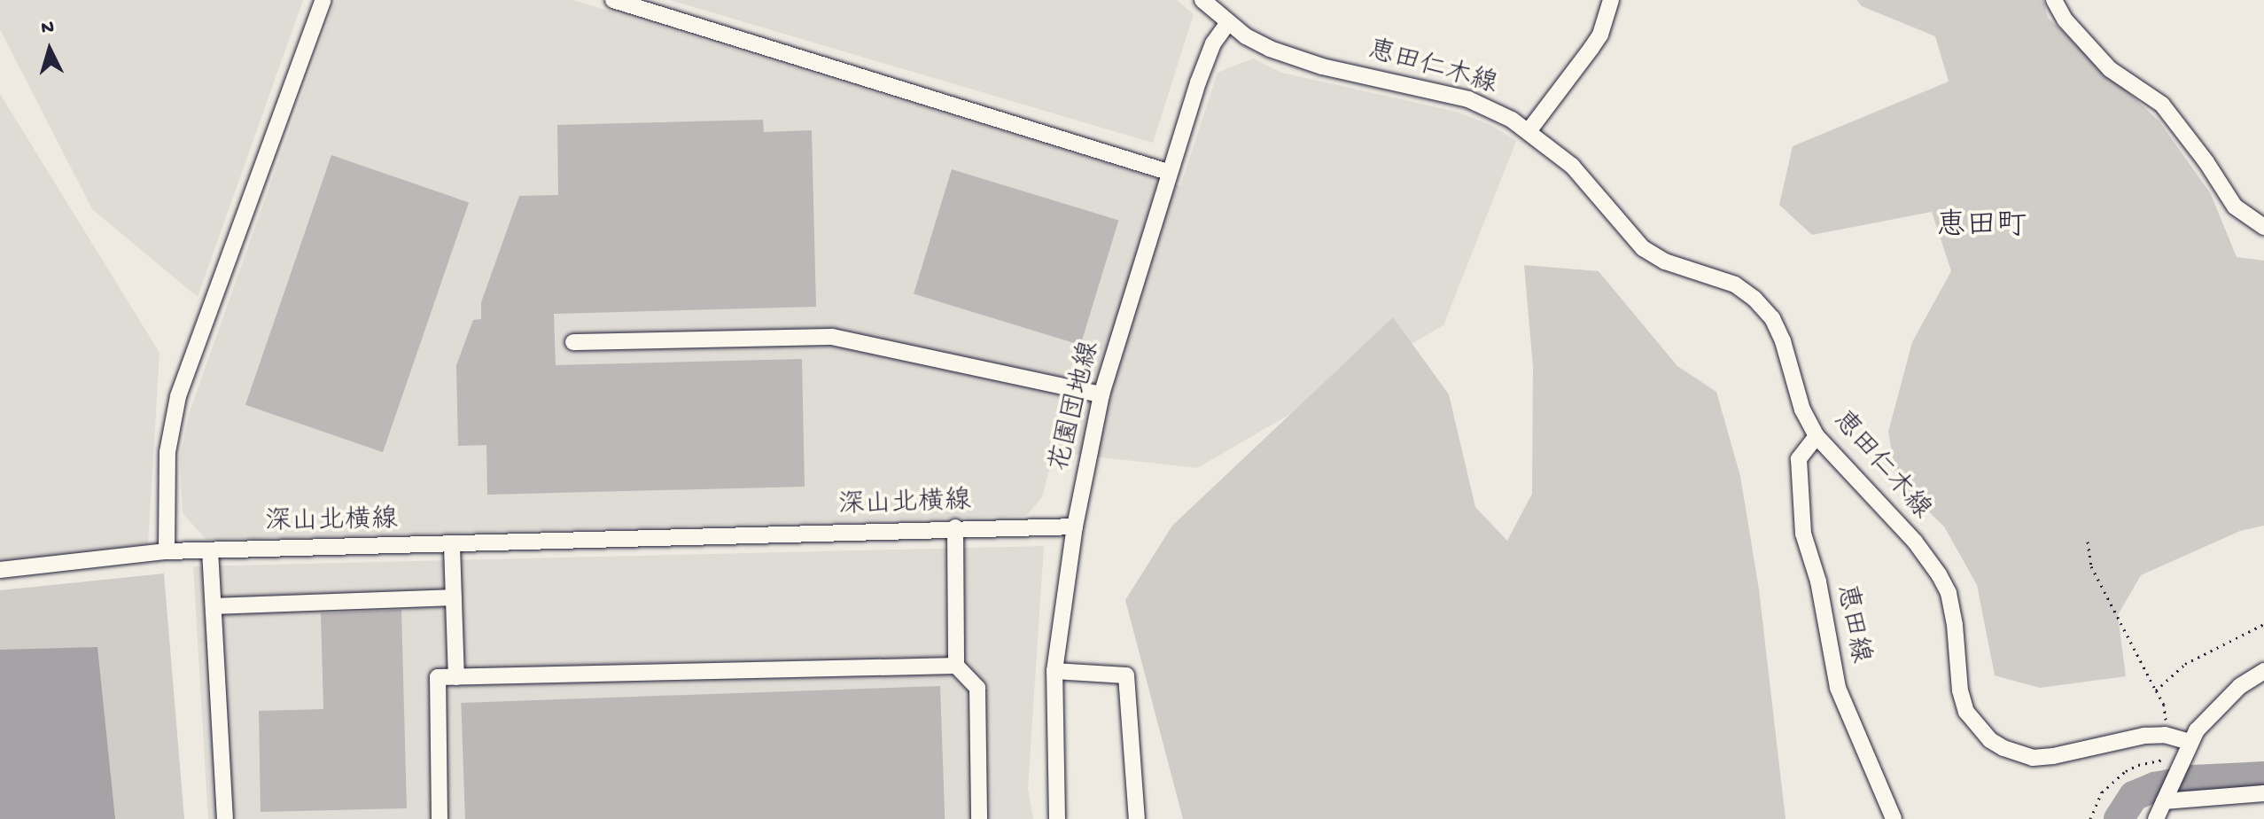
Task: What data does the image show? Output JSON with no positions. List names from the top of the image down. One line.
{"streets":{"street":["恵田仁木線","花園団地線","深山北横線","恵田線"]},"crossings":[["恵田仁木線","花園団地線"],["恵田仁木線","恵田線"],["花園団地線","深山北横線"]],"districts":["恵田町"],"north":"top"}
